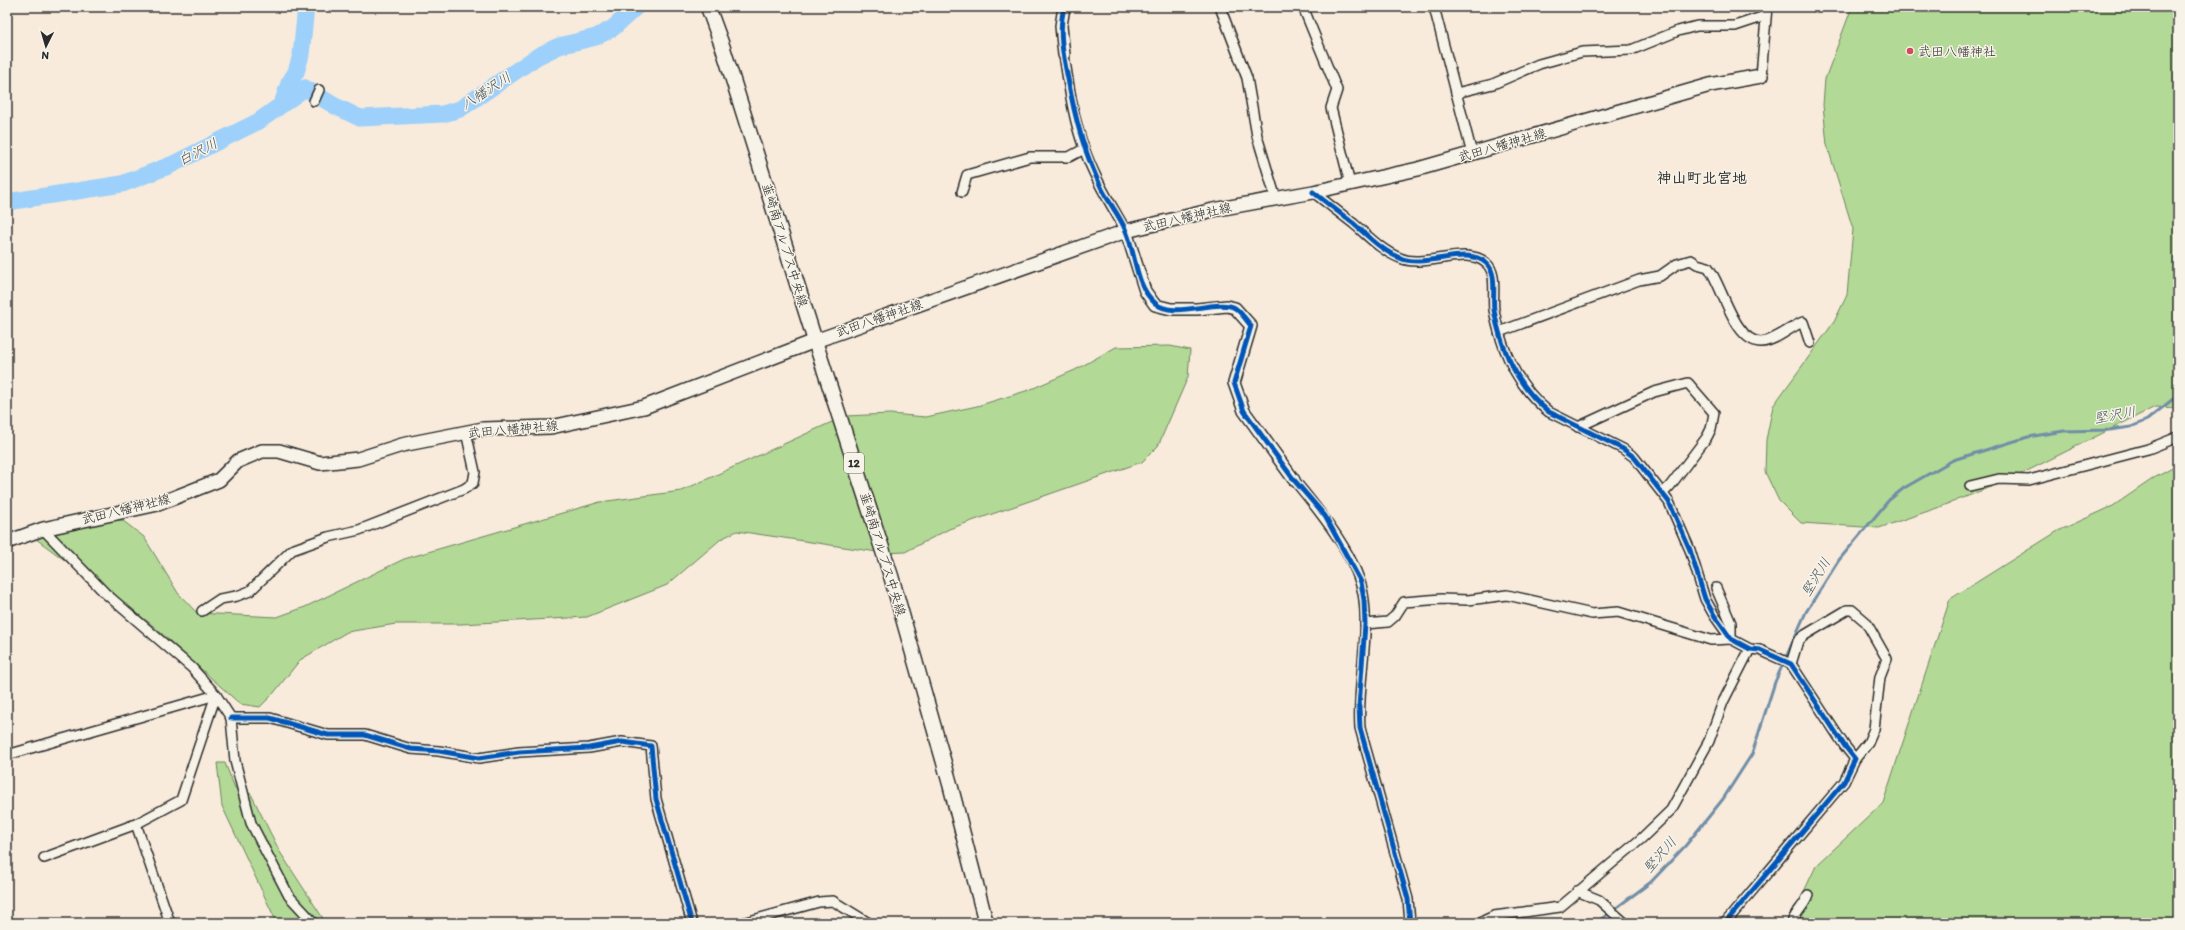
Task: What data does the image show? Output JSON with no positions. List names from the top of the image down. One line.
{"streets":{"main road":["武田八幡神社線","韮崎南アルプス中央線","12"]},"crossings":[["武田八幡神社線","韮崎南アルプス中央線"]],"districts":["神山町北宮地"],"water":["八幡沢川","白沢川","堅沢川"],"places":["武田八幡神社"],"north":"bottom"}
